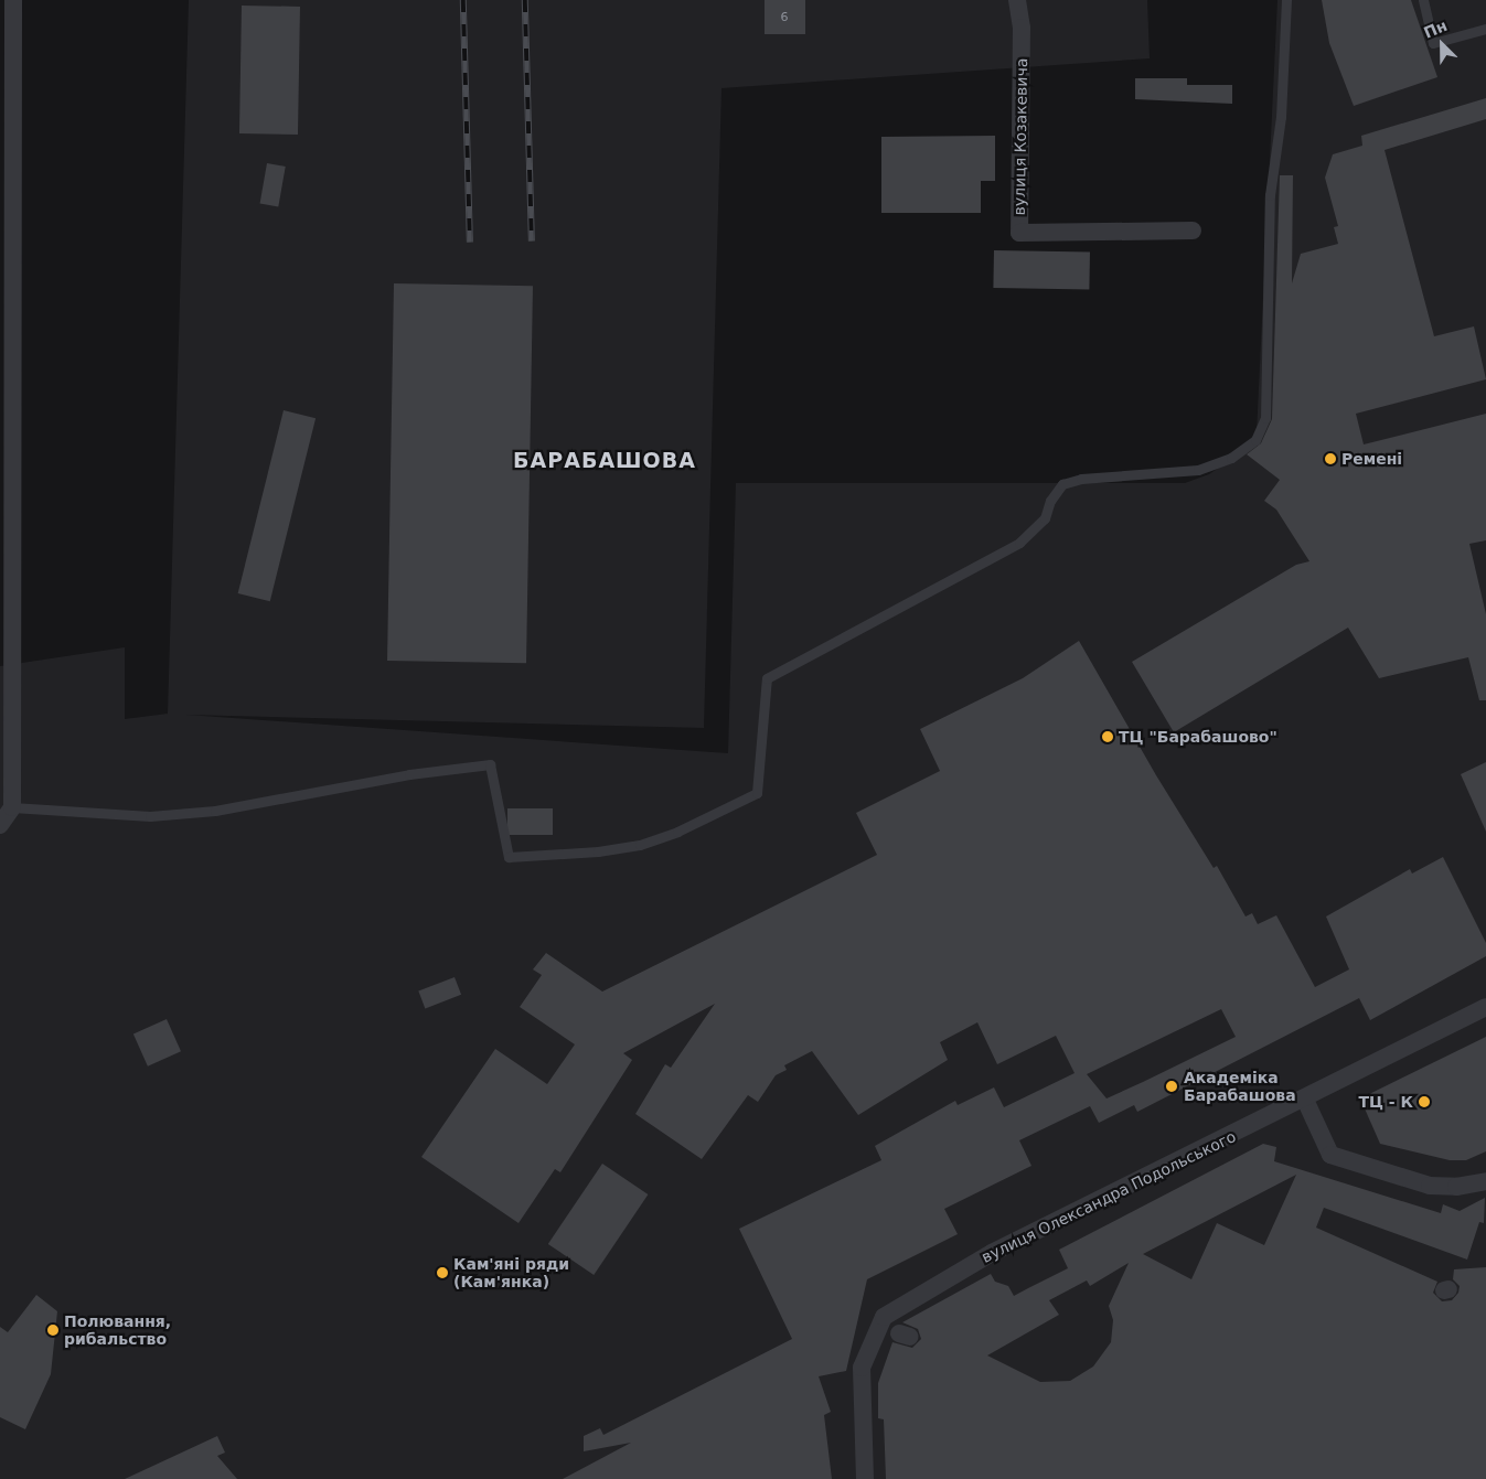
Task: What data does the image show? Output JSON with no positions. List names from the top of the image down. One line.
{"streets":{"street":["вулиця Козакевича","вулиця Олександра Подольського"]},"districts":["БАРАБАШОВА"],"places":["Ремені","ТЦ \"Барабашово\"","Академіка Барабашова","ТЦ - К","Кам'яні ряди (Кам'янка)","Полювання, рибальство"],"house_numbers":["6"],"north":"top left"}
